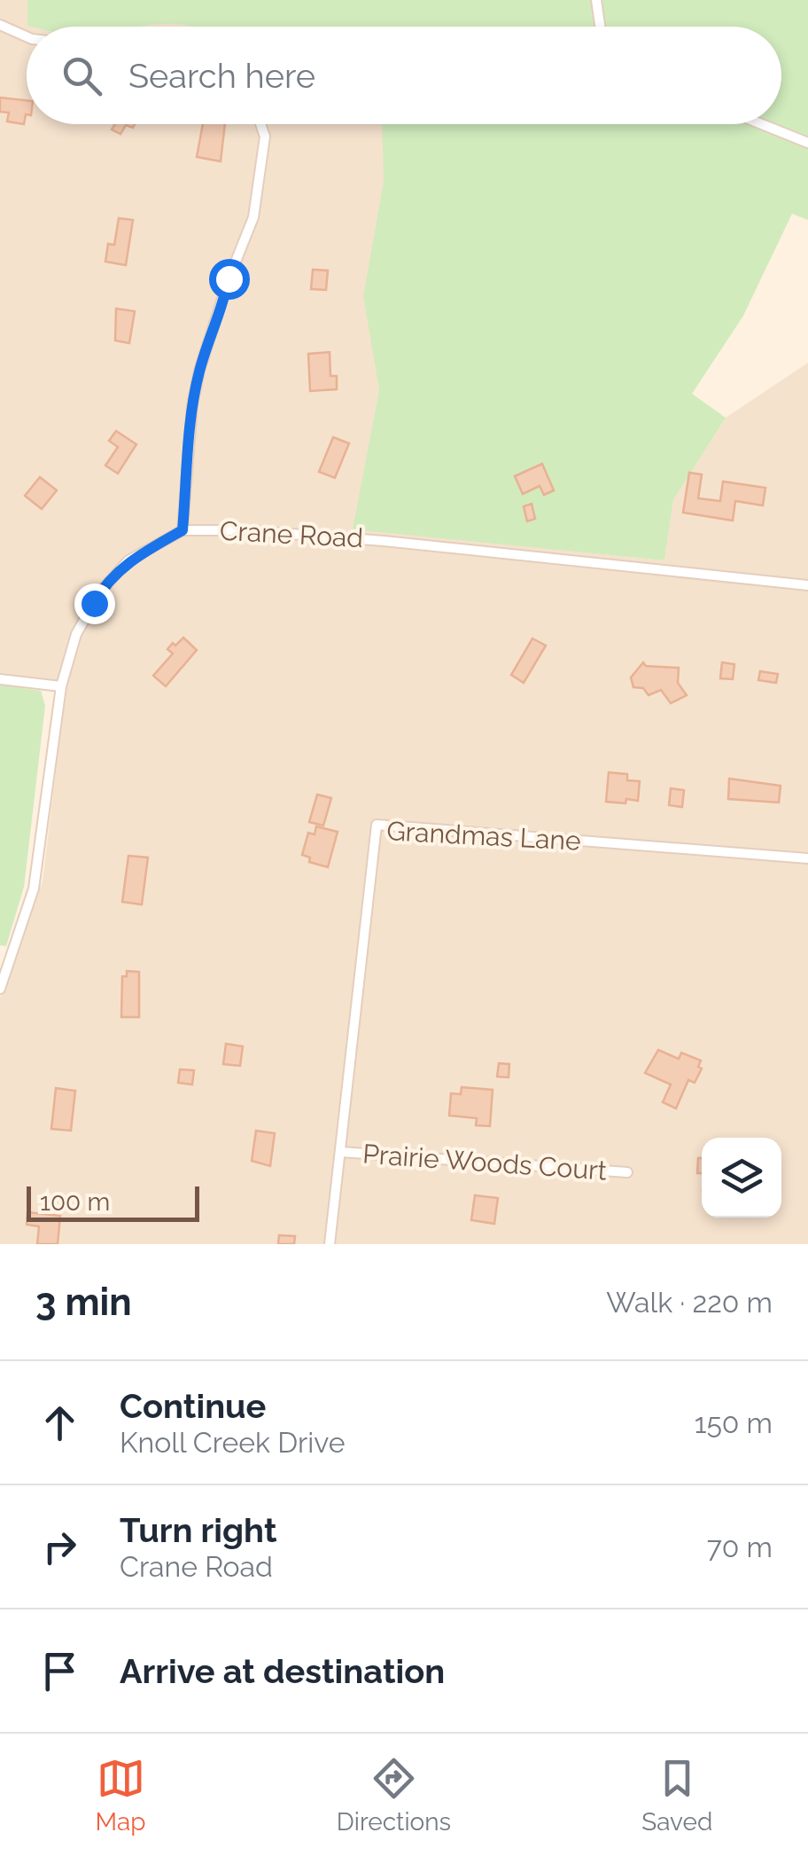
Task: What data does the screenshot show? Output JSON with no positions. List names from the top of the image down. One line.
{"streets":{"street":["Crane Road","Grandmas Lane","Prairie Woods Court"]},"crossings":[["Grandmas Lane","Prairie Woods Court"]],"scale_bar":"100 m","page":{"search":"Search here","scale":"100 m","heading":["3 min","Walk · 220 m"],"list":[["Continue","Knoll Creek Drive","150 m"],["Turn right","Crane Road","70 m"],"Arrive at destination"],"nav":["Map","Directions","Saved"]}}
